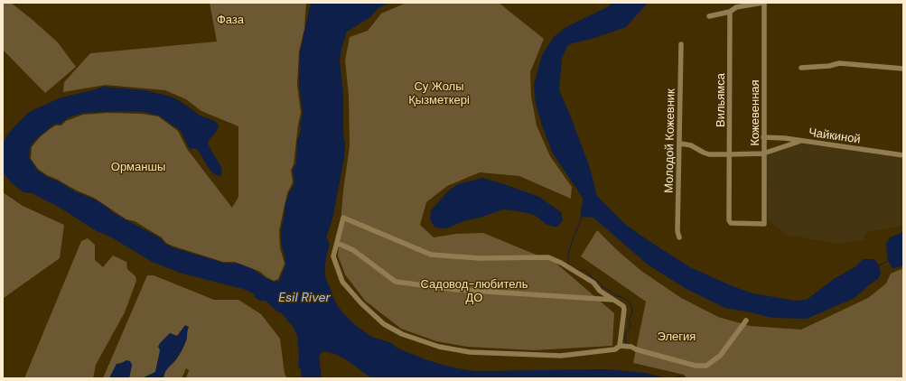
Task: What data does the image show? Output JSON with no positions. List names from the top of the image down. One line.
{"streets":{"street":["Вильямса","Кожевенная","Чайкиной","Молодой Кожевник"]},"crossings":[["Вильямса","Кожевенная"],["Кожевенная","Чайкиной"]],"water":["Esil River"],"parks":["Фаза","Су Жолы Қызметкері","Орманшы","Садовод-любитель ДО","Элегия"]}
